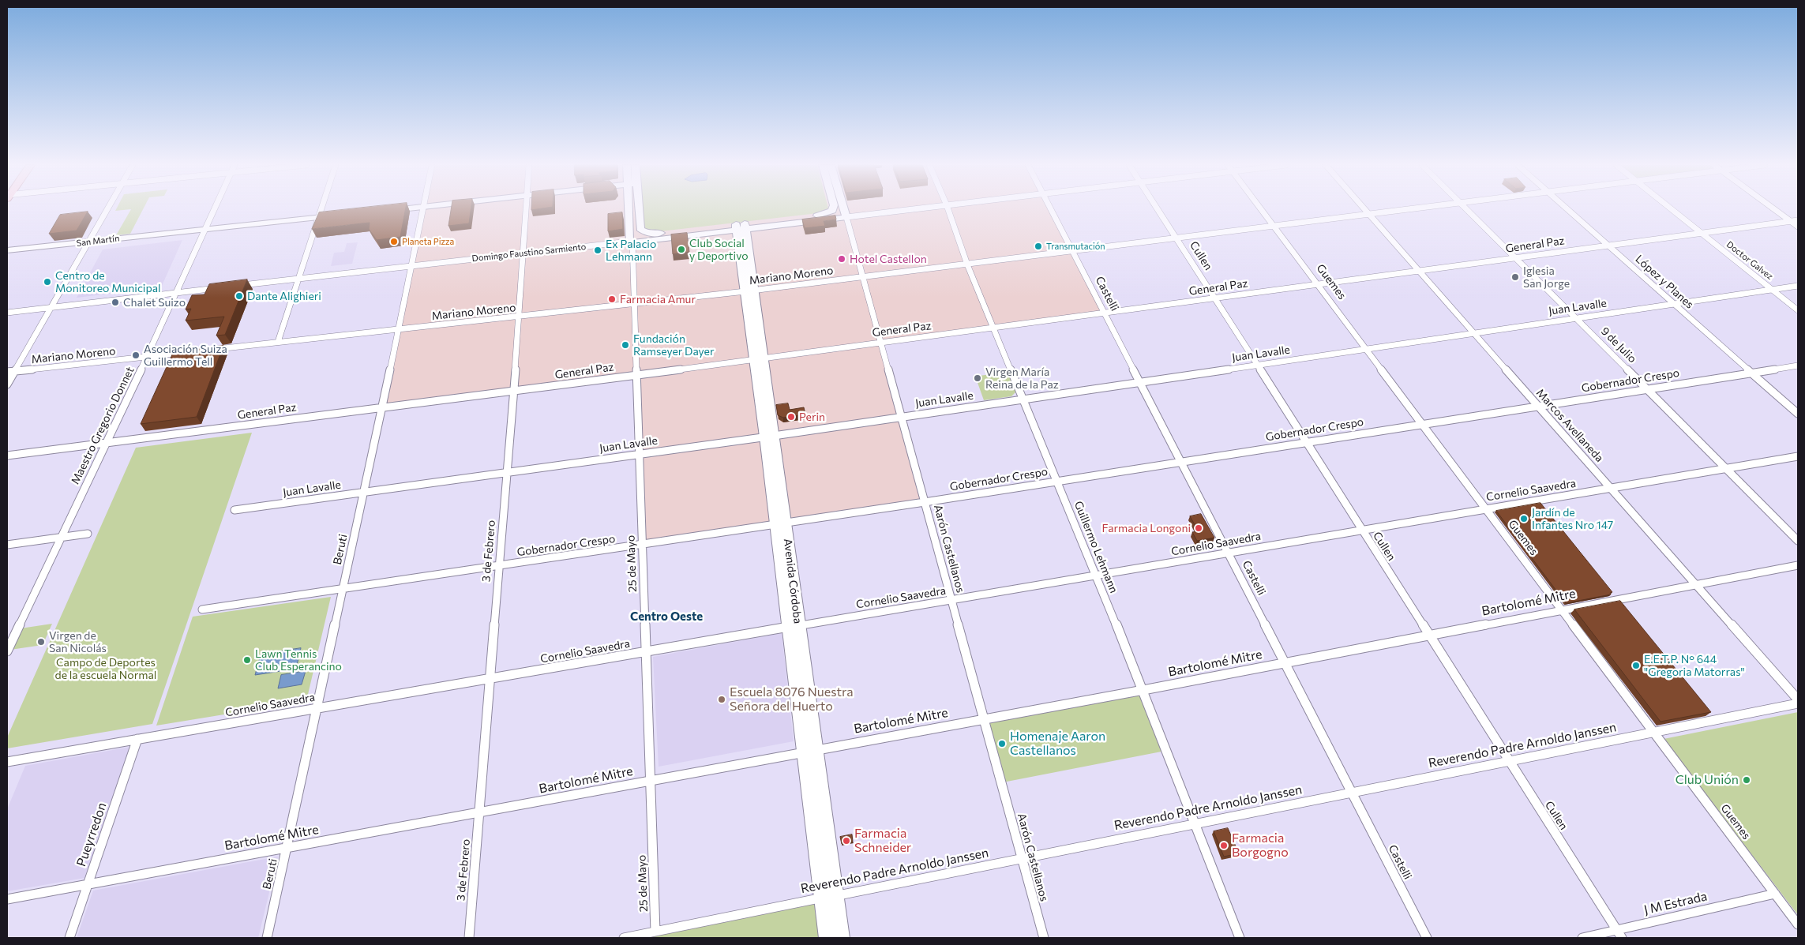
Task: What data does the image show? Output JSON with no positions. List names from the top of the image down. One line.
{"streets":{"main road":["San Martín","Domingo Faustino Sarmiento","Aarón Castellanos","25 de Mayo","Avenida Córdoba"],"street":["General Paz","Cullen","Doctor Galvez","Mariano Moreno","Guemes","López y Planes","Castelli","Juan Lavalle","9 de Julio","Gobernador Crespo","Maestro Gregorio Donnet","Marcos Avellaneda","Cornelio Saavedra","Guillermo Lehmann","Beruti","3 de Febrero","Bartolomé Mitre","Reverendo Padre Arnoldo Janssen","Pueyrredon","J M Estrada"]},"crossings":[["San Martín","Maestro Gregorio Donnet"],["General Paz","Cullen"],["General Paz","Doctor Galvez"],["General Paz","Guemes"],["General Paz","López y Planes"],["General Paz","Castelli"],["General Paz","9 de Julio"],["General Paz","Maestro Gregorio Donnet"],["General Paz","Marcos Avellaneda"],["General Paz","Guillermo Lehmann"],["General Paz","Aarón Castellanos"],["General Paz","Beruti"],["General Paz","3 de Febrero"],["General Paz","25 de Mayo"],["General Paz","Avenida Córdoba"],["Domingo Faustino Sarmiento","Aarón Castellanos"],["Domingo Faustino Sarmiento","Beruti"],["Domingo Faustino Sarmiento","3 de Febrero"],["Domingo Faustino Sarmiento","25 de Mayo"],["Domingo Faustino Sarmiento","Avenida Córdoba"],["Cullen","Mariano Moreno"],["Cullen","Juan Lavalle"],["Cullen","Gobernador Crespo"],["Cullen","Cornelio Saavedra"],["Cullen","Bartolomé Mitre"],["Cullen","Reverendo Padre Arnoldo Janssen"],["Cullen","J M Estrada"],["Doctor Galvez","Juan Lavalle"],["Mariano Moreno","Guemes"],["Mariano Moreno","Castelli"],["Mariano Moreno","Maestro Gregorio Donnet"],["Mariano Moreno","Marcos Avellaneda"],["Mariano Moreno","Guillermo Lehmann"],["Mariano Moreno","Aarón Castellanos"],["Mariano Moreno","Beruti"],["Mariano Moreno","3 de Febrero"],["Mariano Moreno","25 de Mayo"],["Mariano Moreno","Avenida Córdoba"],["Guemes","Juan Lavalle"],["Guemes","Gobernador Crespo"],["Guemes","Cornelio Saavedra"],["Guemes","Bartolomé Mitre"],["Guemes","Reverendo Padre Arnoldo Janssen"],["Guemes","J M Estrada"],["López y Planes","Juan Lavalle"],["López y Planes","Gobernador Crespo"],["Castelli","Juan Lavalle"],["Castelli","Gobernador Crespo"],["Castelli","Cornelio Saavedra"],["Castelli","Bartolomé Mitre"],["Castelli","Reverendo Padre Arnoldo Janssen"],["Juan Lavalle","9 de Julio"],["Juan Lavalle","Marcos Avellaneda"],["Juan Lavalle","Guillermo Lehmann"],["Juan Lavalle","Aarón Castellanos"],["Juan Lavalle","Beruti"],["Juan Lavalle","3 de Febrero"],["Juan Lavalle","25 de Mayo"],["Juan Lavalle","Avenida Córdoba"],["9 de Julio","Gobernador Crespo"],["9 de Julio","Cornelio Saavedra"],["Gobernador Crespo","Marcos Avellaneda"],["Gobernador Crespo","Guillermo Lehmann"],["Gobernador Crespo","Aarón Castellanos"],["Gobernador Crespo","Beruti"],["Gobernador Crespo","3 de Febrero"],["Gobernador Crespo","25 de Mayo"],["Gobernador Crespo","Avenida Córdoba"],["Marcos Avellaneda","Cornelio Saavedra"],["Marcos Avellaneda","Bartolomé Mitre"],["Cornelio Saavedra","Guillermo Lehmann"],["Cornelio Saavedra","Aarón Castellanos"],["Cornelio Saavedra","Beruti"],["Cornelio Saavedra","3 de Febrero"],["Cornelio Saavedra","25 de Mayo"],["Cornelio Saavedra","Avenida Córdoba"],["Cornelio Saavedra","Pueyrredon"],["Guillermo Lehmann","Bartolomé Mitre"],["Guillermo Lehmann","Reverendo Padre Arnoldo Janssen"],["Aarón Castellanos","Bartolomé Mitre"],["Aarón Castellanos","Reverendo Padre Arnoldo Janssen"],["Beruti","Bartolomé Mitre"],["3 de Febrero","Bartolomé Mitre"],["25 de Mayo","Bartolomé Mitre"],["25 de Mayo","Reverendo Padre Arnoldo Janssen"],["Avenida Córdoba","Bartolomé Mitre"],["Avenida Córdoba","Reverendo Padre Arnoldo Janssen"],["Bartolomé Mitre","Pueyrredon"]],"districts":["Centro Oeste"],"parks":["Campo de Deportes de la escuela Normal"],"places":["Planeta Pizza","Transmutación","Club Social y Deportivo","Ex Palacio Lehmann","Hotel Castellon","Iglesia San Jorge","Centro de Monitoreo Municipal","Dante Alighieri","Farmacia Amur","Chalet Suizo","Fundación Ramseyer Dayer","Asociación Suiza Guillermo Tell","Virgen María Reina de la Paz","Perin","Jardín de Infantes Nro 147","Farmacia Longoni","Virgen de San Nicolás","Lawn Tennis Club Esperancino","E.E.T.P. N° 644 \"Gregoria Matorras\"","Escuela 8076 Nuestra Señora del Huerto","Homenaje Aaron Castellanos","Club Unión","Farmacia Schneider","Farmacia Borgogno"]}
